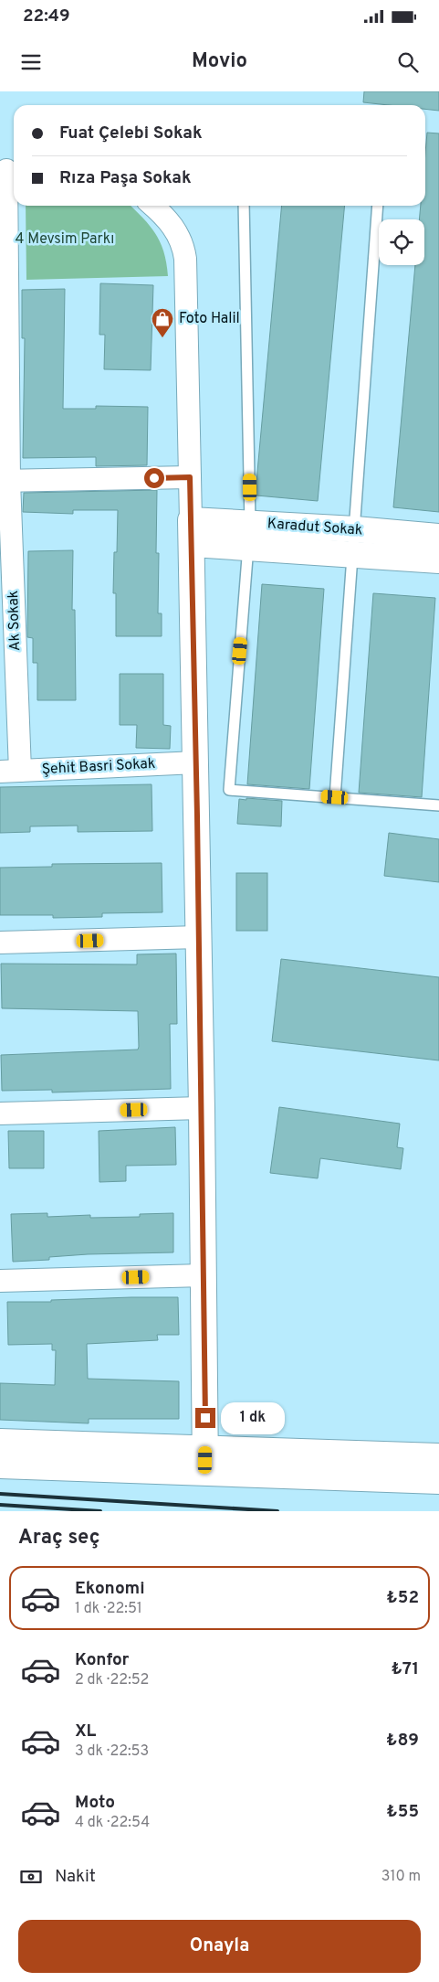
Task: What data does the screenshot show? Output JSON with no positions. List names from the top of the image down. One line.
{"streets":{"street":["Karadut Sokak","Ak Sokak","Şehit Basri Sokak"]},"crossings":[["Ak Sokak","Şehit Basri Sokak"]],"parks":["4 Mevsim Parkı"],"places":{"shop":["Foto Halil"]},"page":{"status":"22:49","header":"Movio","banner":["Fuat Çelebi Sokak","Rıza Paşa Sokak"],"bubble":"1 dk","heading":"Araç seç","list":[{"name":"Ekonomi","note":"1 dk · 22:51","value":"₺52"},{"name":"Konfor","note":"2 dk · 22:52","value":"₺71"},{"name":"XL","note":"3 dk · 22:53","value":"₺89"},{"name":"Moto","note":"4 dk · 22:54","value":"₺55"}],"pay":["Nakit","310 m"],"buttons":"Onayla"}}
